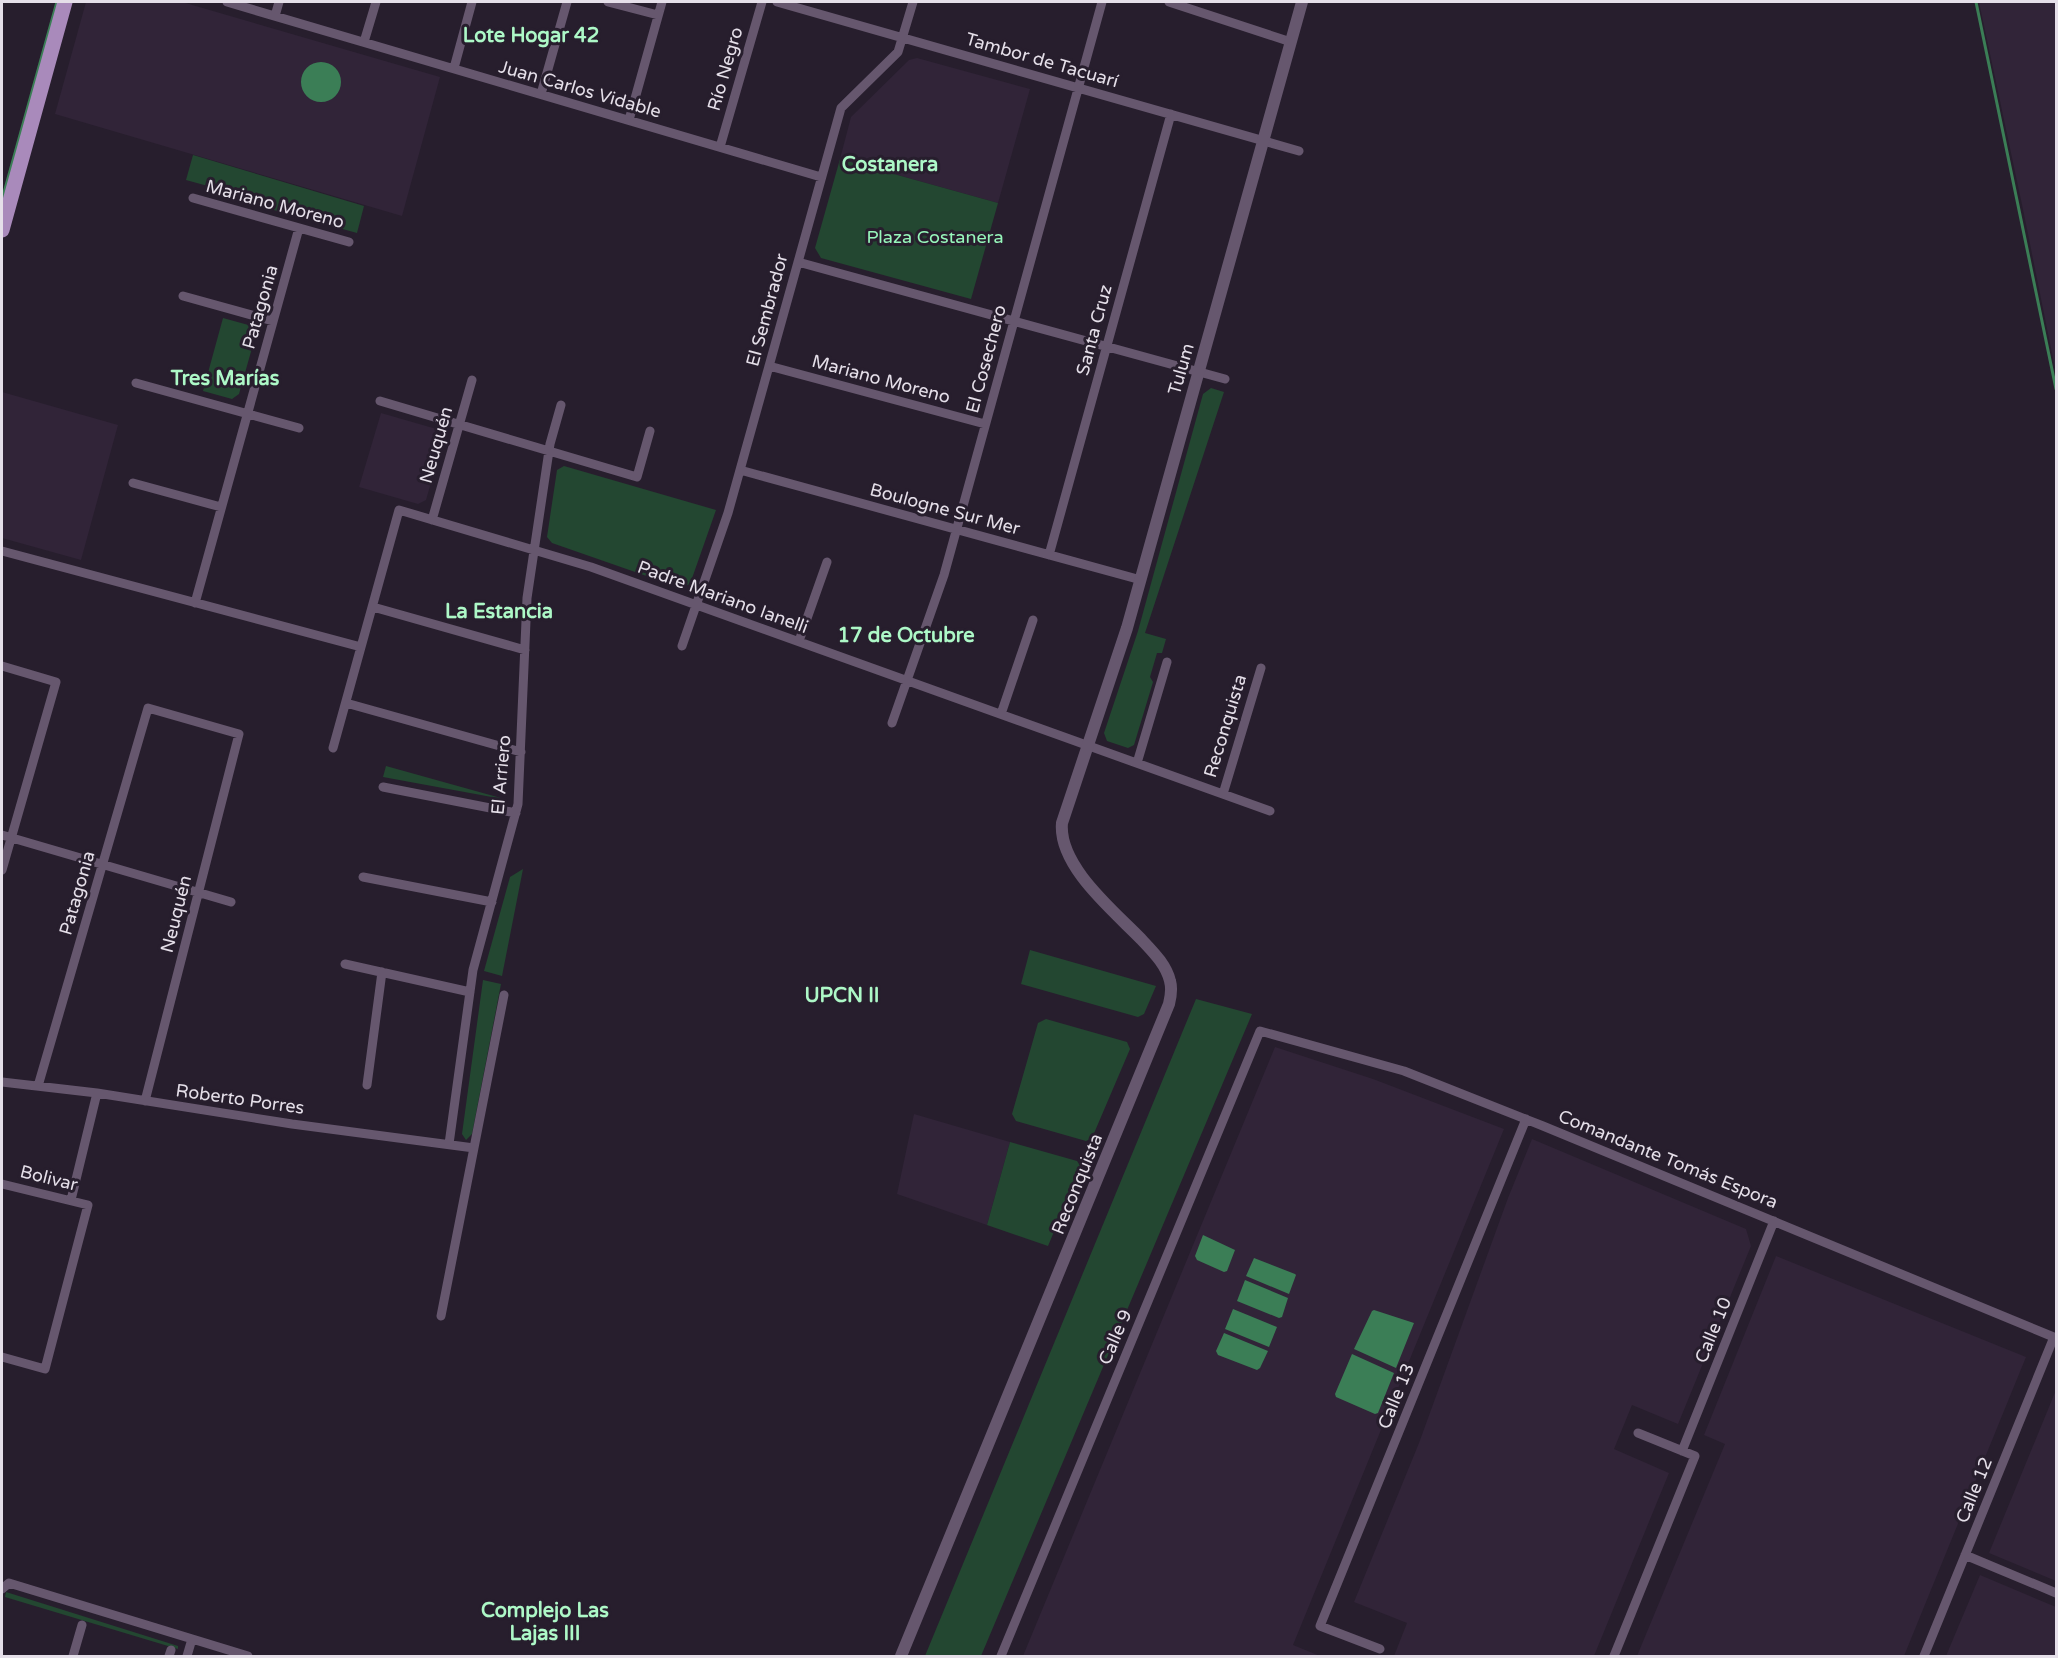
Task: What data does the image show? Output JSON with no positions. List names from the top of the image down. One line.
{"streets":{"street":["Tambor de Tacuarí","Río Negro","Juan Carlos Vidable","Mariano Moreno","Patagonia","El Sembrador","Santa Cruz","El Cosechero","Tulum","Neuquén","Boulogne Sur Mer","Padre Mariano Ianelli","Reconquista","El Arriero","Roberto Porres","Comandante Tomás Espora","Bolivar","Calle 10","Calle 9","Calle 13","Calle 12"]},"crossings":[["Tambor de Tacuarí","El Sembrador"],["Tambor de Tacuarí","Santa Cruz"],["Tambor de Tacuarí","El Cosechero"],["Tambor de Tacuarí","Tulum"],["Río Negro","Juan Carlos Vidable"],["Juan Carlos Vidable","El Sembrador"],["Mariano Moreno","Patagonia"],["Mariano Moreno","El Sembrador"],["Mariano Moreno","El Cosechero"],["Patagonia","Neuquén"],["Patagonia","Roberto Porres"],["El Sembrador","Boulogne Sur Mer"],["El Sembrador","Padre Mariano Ianelli"],["Santa Cruz","Boulogne Sur Mer"],["El Cosechero","Boulogne Sur Mer"],["El Cosechero","Padre Mariano Ianelli"],["Tulum","Boulogne Sur Mer"],["Tulum","Padre Mariano Ianelli"],["Tulum","Reconquista"],["Neuquén","Padre Mariano Ianelli"],["Neuquén","Roberto Porres"],["Padre Mariano Ianelli","Reconquista"],["Padre Mariano Ianelli","El Arriero"],["El Arriero","Roberto Porres"],["Comandante Tomás Espora","Calle 10"],["Comandante Tomás Espora","Calle 9"],["Comandante Tomás Espora","Calle 13"],["Comandante Tomás Espora","Calle 12"]],"districts":["Lote Hogar 42","Costanera","Tres Marías","La Estancia","17 de Octubre","UPCN II","Complejo Las Lajas III"],"parks":["Plaza Costanera"]}
